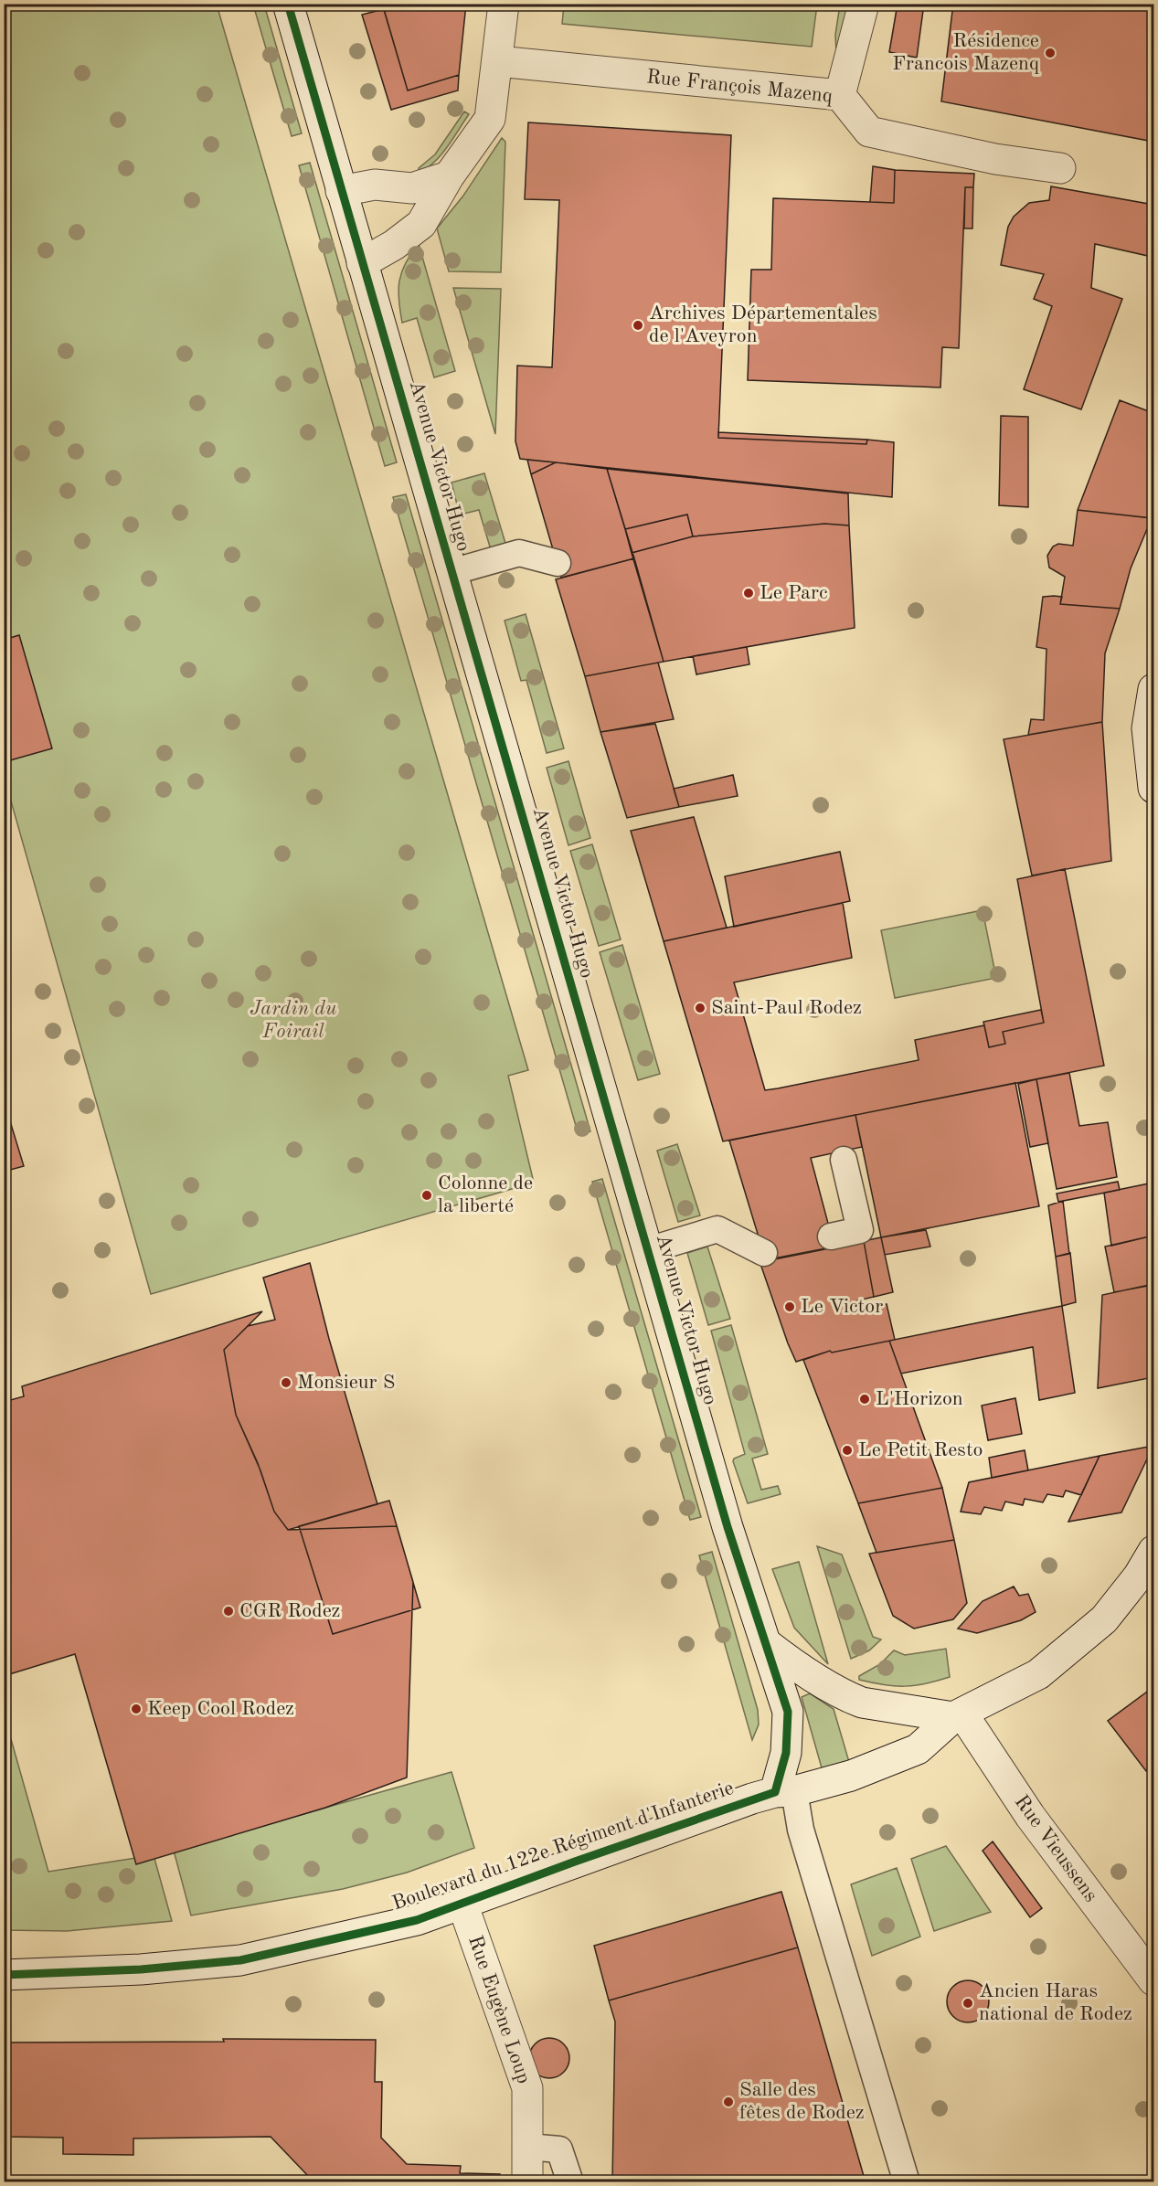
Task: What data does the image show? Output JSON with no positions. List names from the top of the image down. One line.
{"streets":{"main road":["Rue François Mazenq","Avenue Victor Hugo","Boulevard du 122e Régiment d'Infanterie","Rue Vieussens","Rue Eugène Loup"]},"crossings":[["Avenue Victor Hugo","Boulevard du 122e Régiment d'Infanterie"],["Boulevard du 122e Régiment d'Infanterie","Rue Vieussens"],["Boulevard du 122e Régiment d'Infanterie","Rue Eugène Loup"]],"parks":["Jardin du Foirail"],"places":["Résidence Francois Mazenq","Archives Départementales de l'Aveyron","Le Parc","Saint-Paul Rodez","Colonne de la liberté","Le Victor","Monsieur S","L'Horizon","Le Petit Resto","CGR Rodez","Keep Cool Rodez","Ancien Haras national de Rodez","Salle des fêtes de Rodez"]}
